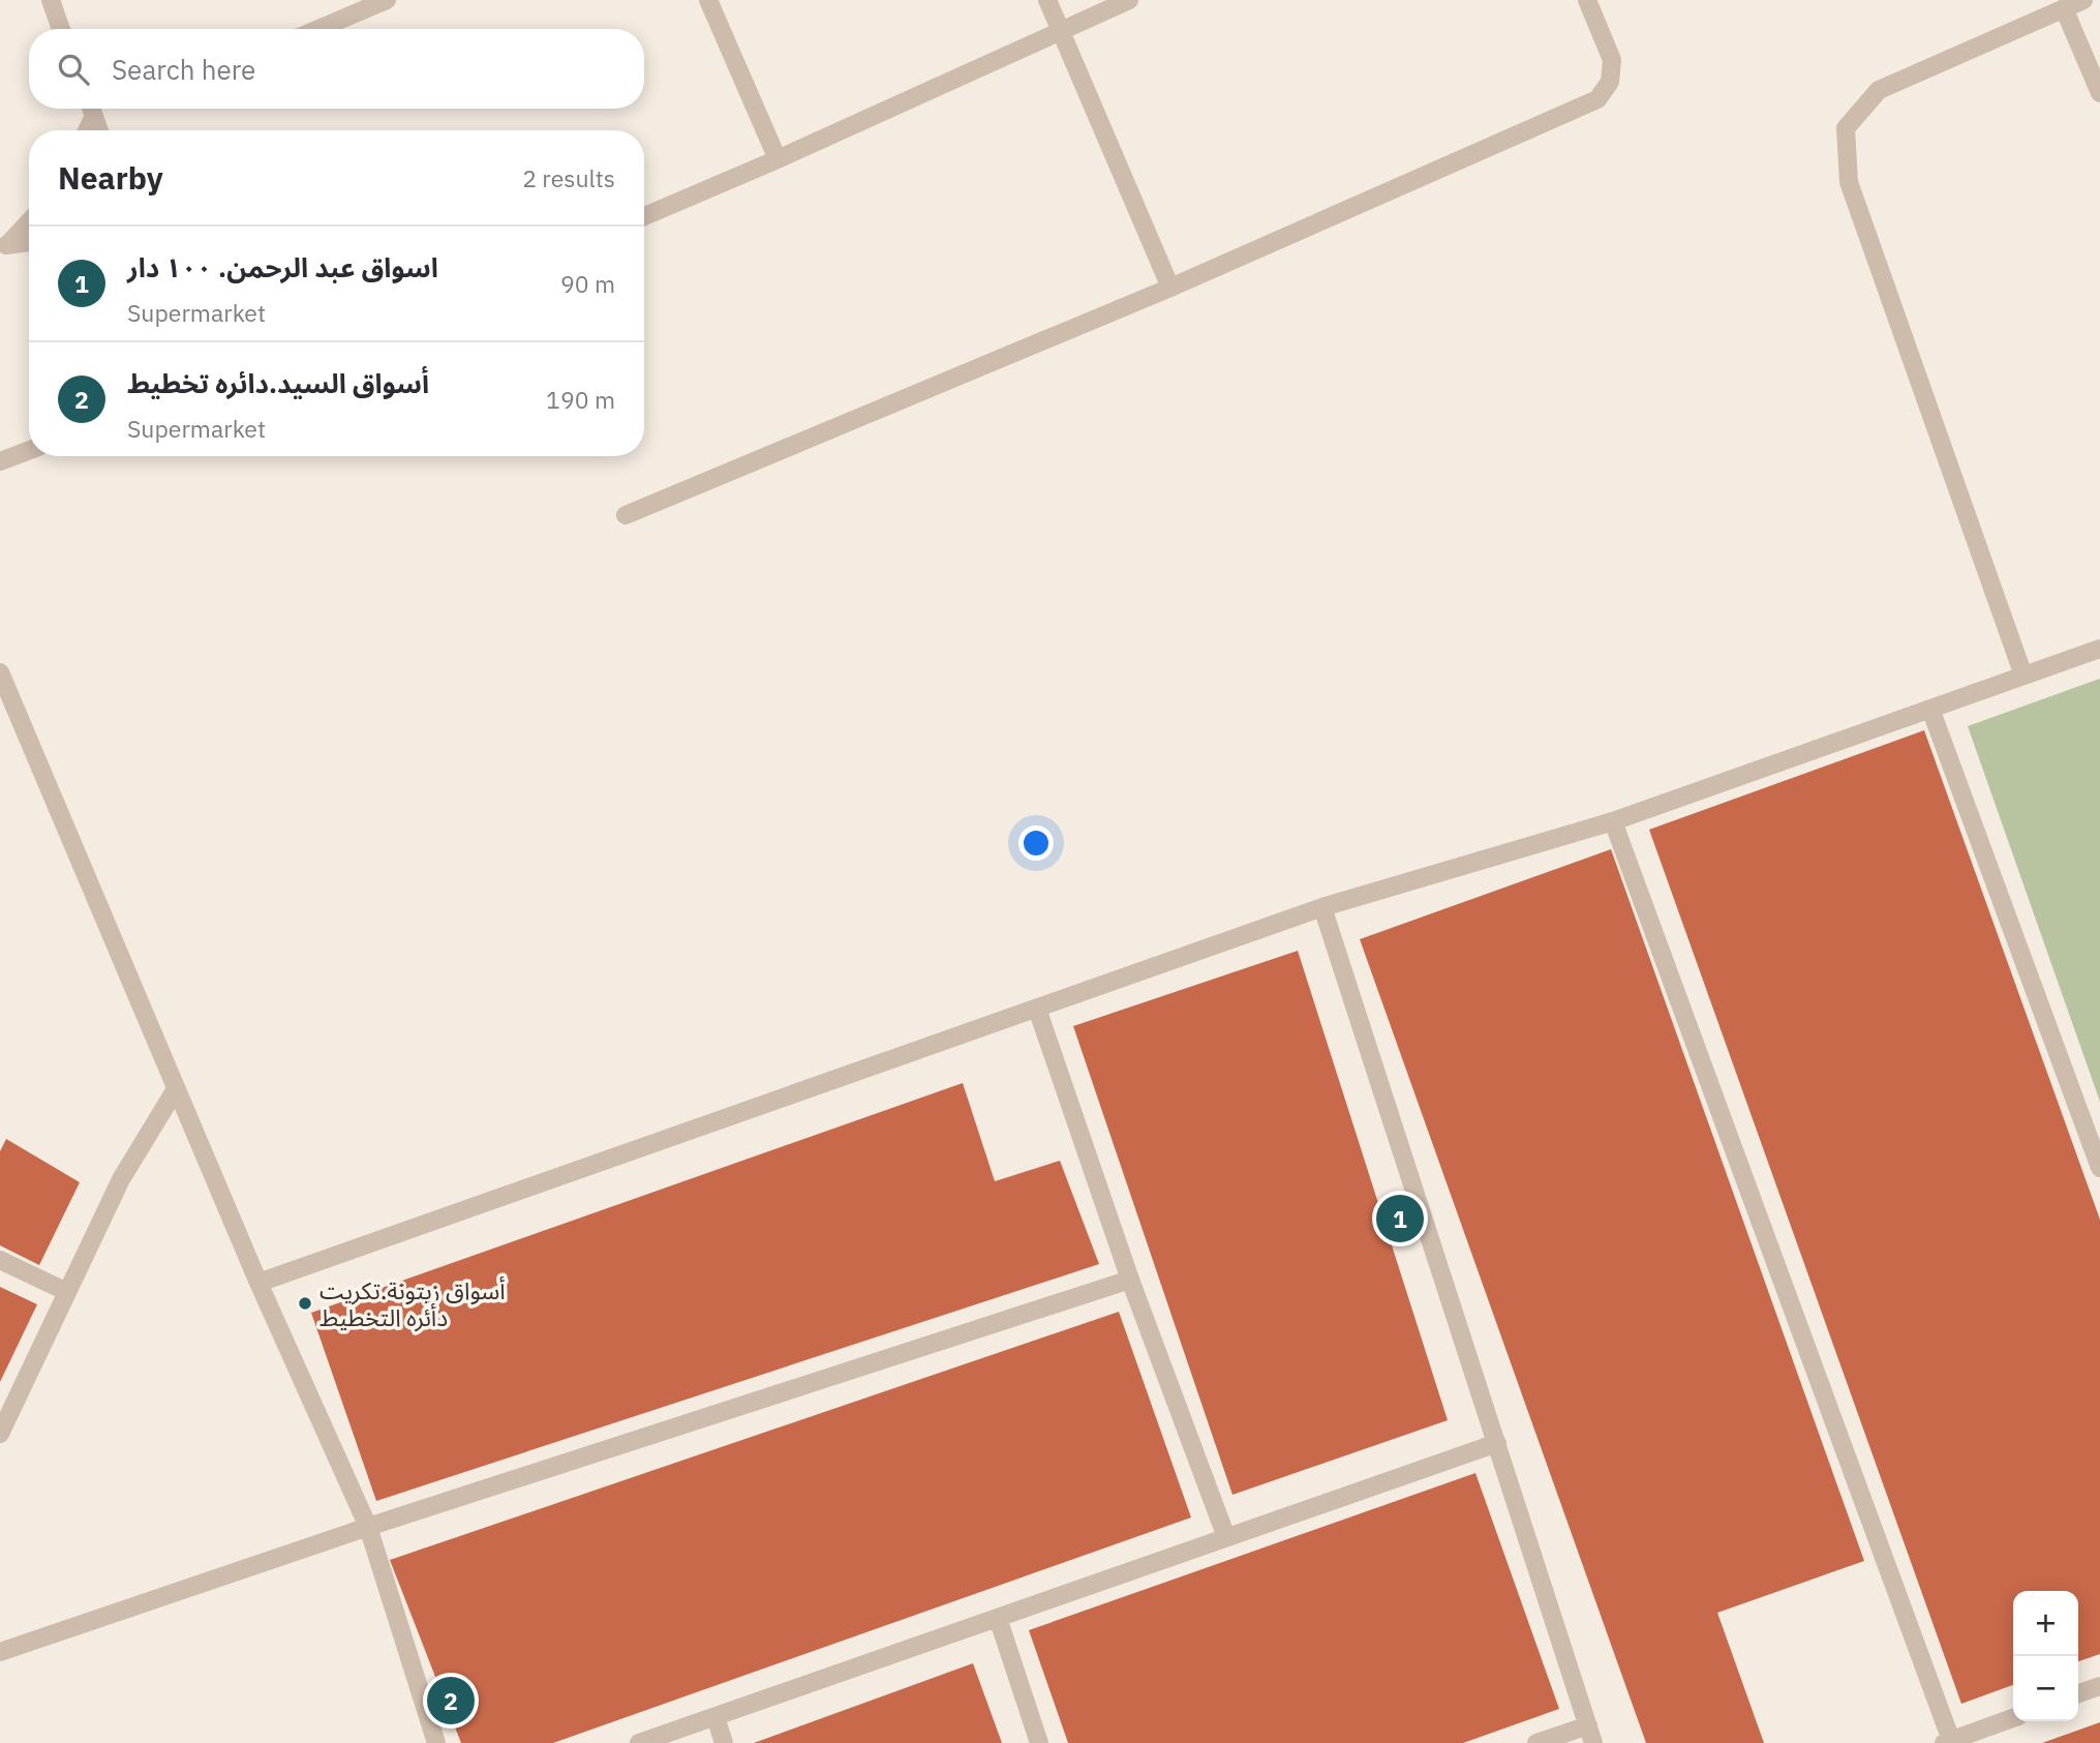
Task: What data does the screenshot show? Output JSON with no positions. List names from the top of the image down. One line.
{"places":["أسواق زيتونة.تكريت دأئره التخطيط"],"page":{"search":"Search here","heading":["Nearby","2 results"],"list":[{"mark":"1","name":"اسواق عبد الرحمن. ١٠٠ دار","note":"Supermarket","value":"90 m"},{"mark":"2","name":"أسواق السيد.دائره تخطيط","note":"Supermarket","value":"190 m"}],"pins":["1","2"],"map_buttons":["+","−"]}}
